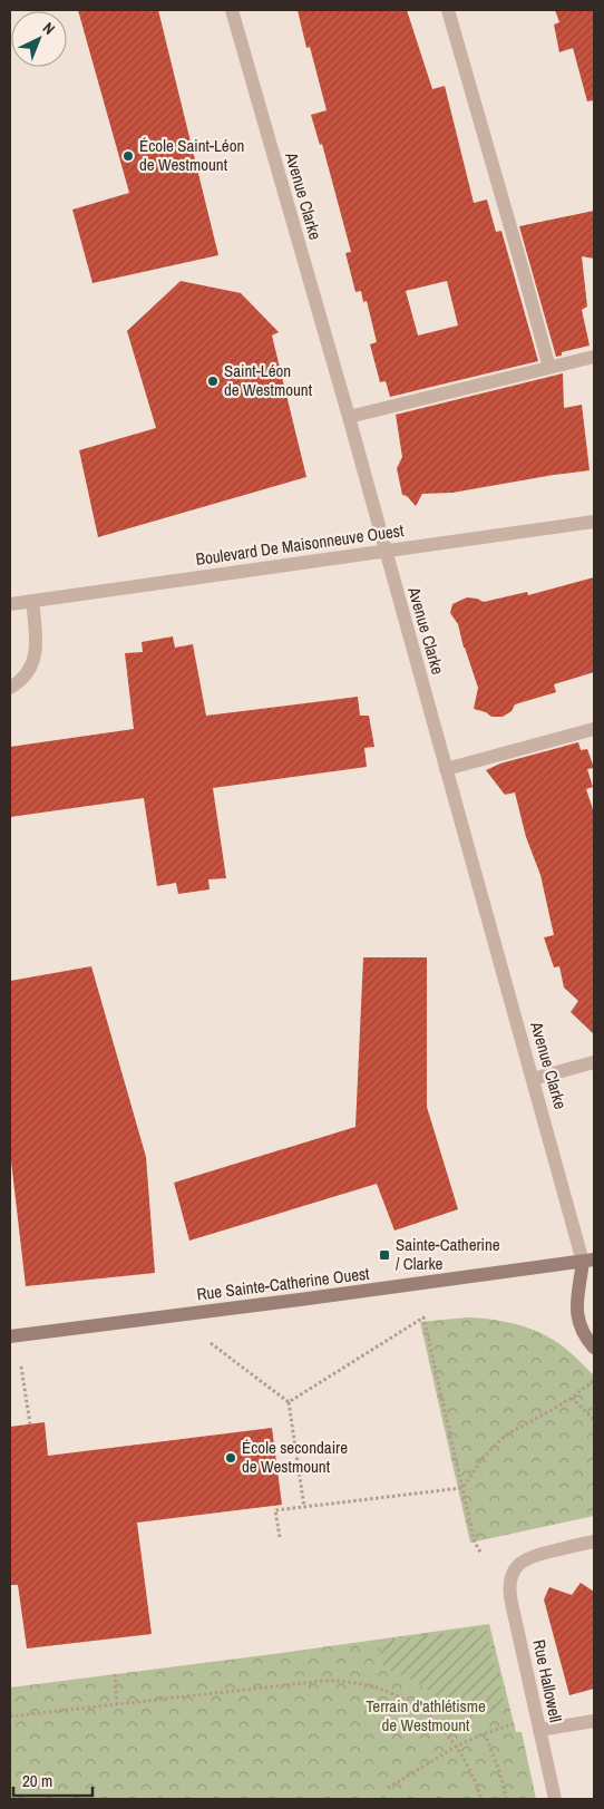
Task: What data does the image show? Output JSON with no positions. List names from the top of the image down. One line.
{"streets":{"main road":["Rue Sainte-Catherine Ouest"],"street":["Avenue Clarke","Boulevard De Maisonneuve Ouest","Rue Hallowell"]},"crossings":[["Avenue Clarke","Boulevard De Maisonneuve Ouest"],["Avenue Clarke","Rue Sainte-Catherine Ouest"]],"parks":["Terrain d'athlétisme de Westmount"],"places":{"other":["École Saint-Léon de Westmount","Saint-Léon de Westmount","École secondaire de Westmount"],"transit":["Sainte-Catherine / Clarke"]},"scale_bar":"20 m","north":"top right"}
